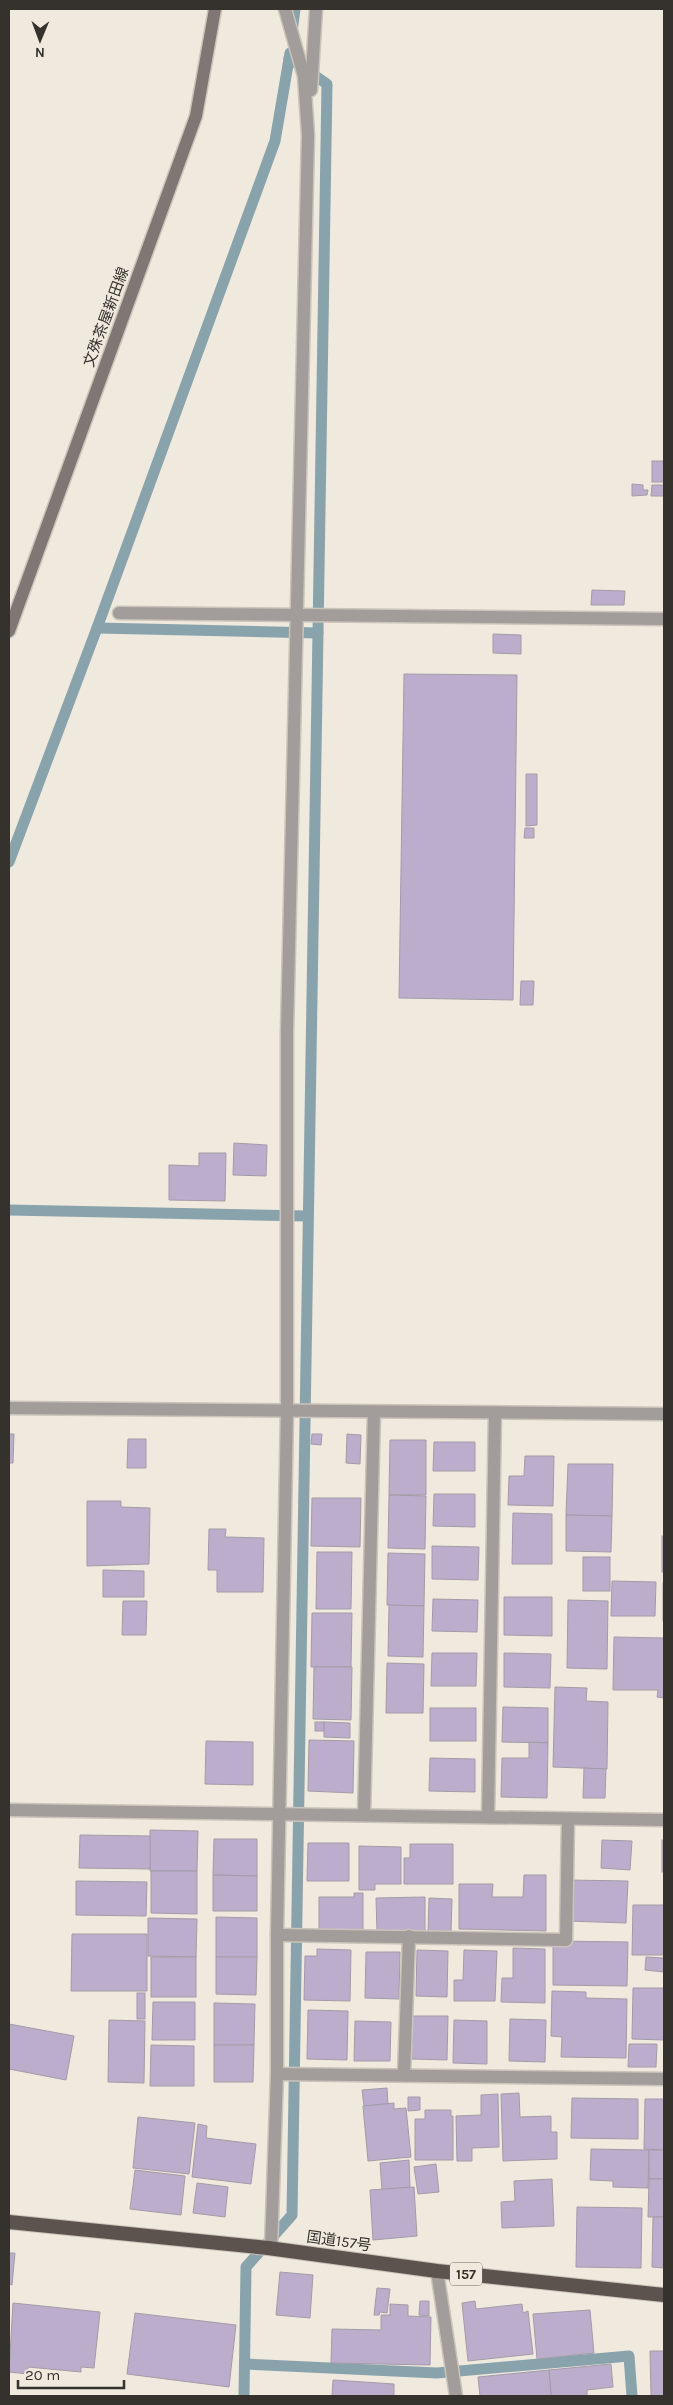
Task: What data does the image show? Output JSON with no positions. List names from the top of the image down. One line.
{"streets":{"highway":["国道157号","157"],"main road":["文殊茶屋新田線"]},"scale_bar":"20 m","north":"bottom"}
